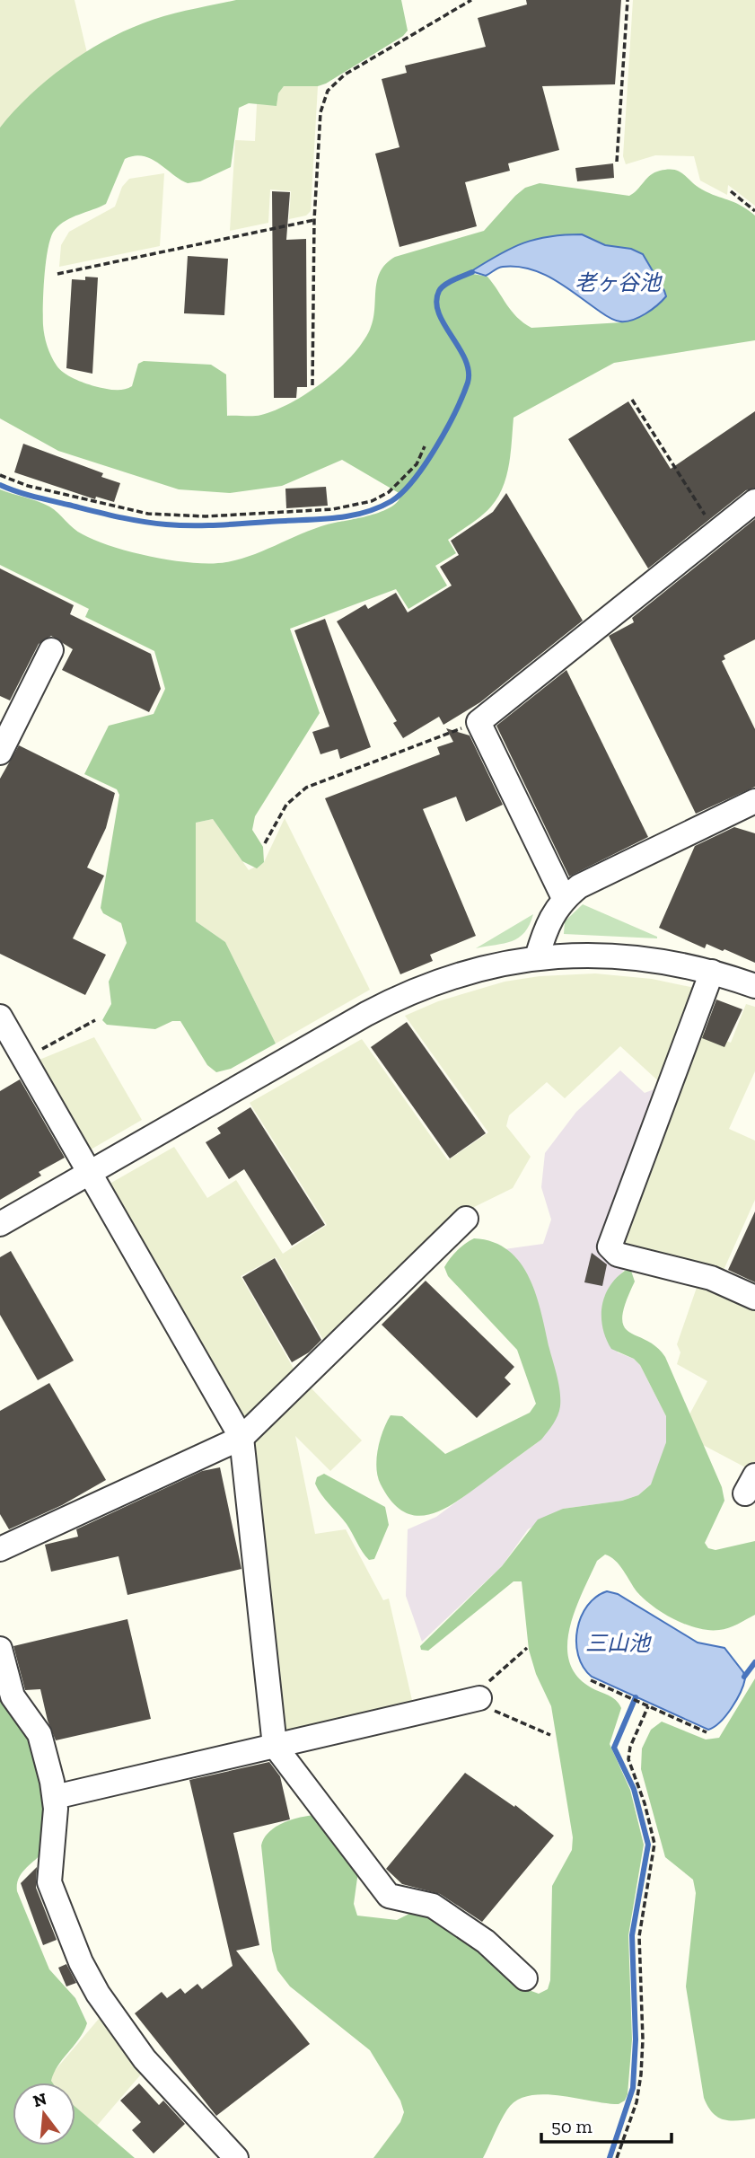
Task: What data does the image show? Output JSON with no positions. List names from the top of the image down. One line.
{"water":["老ヶ谷池","三山池"],"scale_bar":"50 m","north":"top"}
